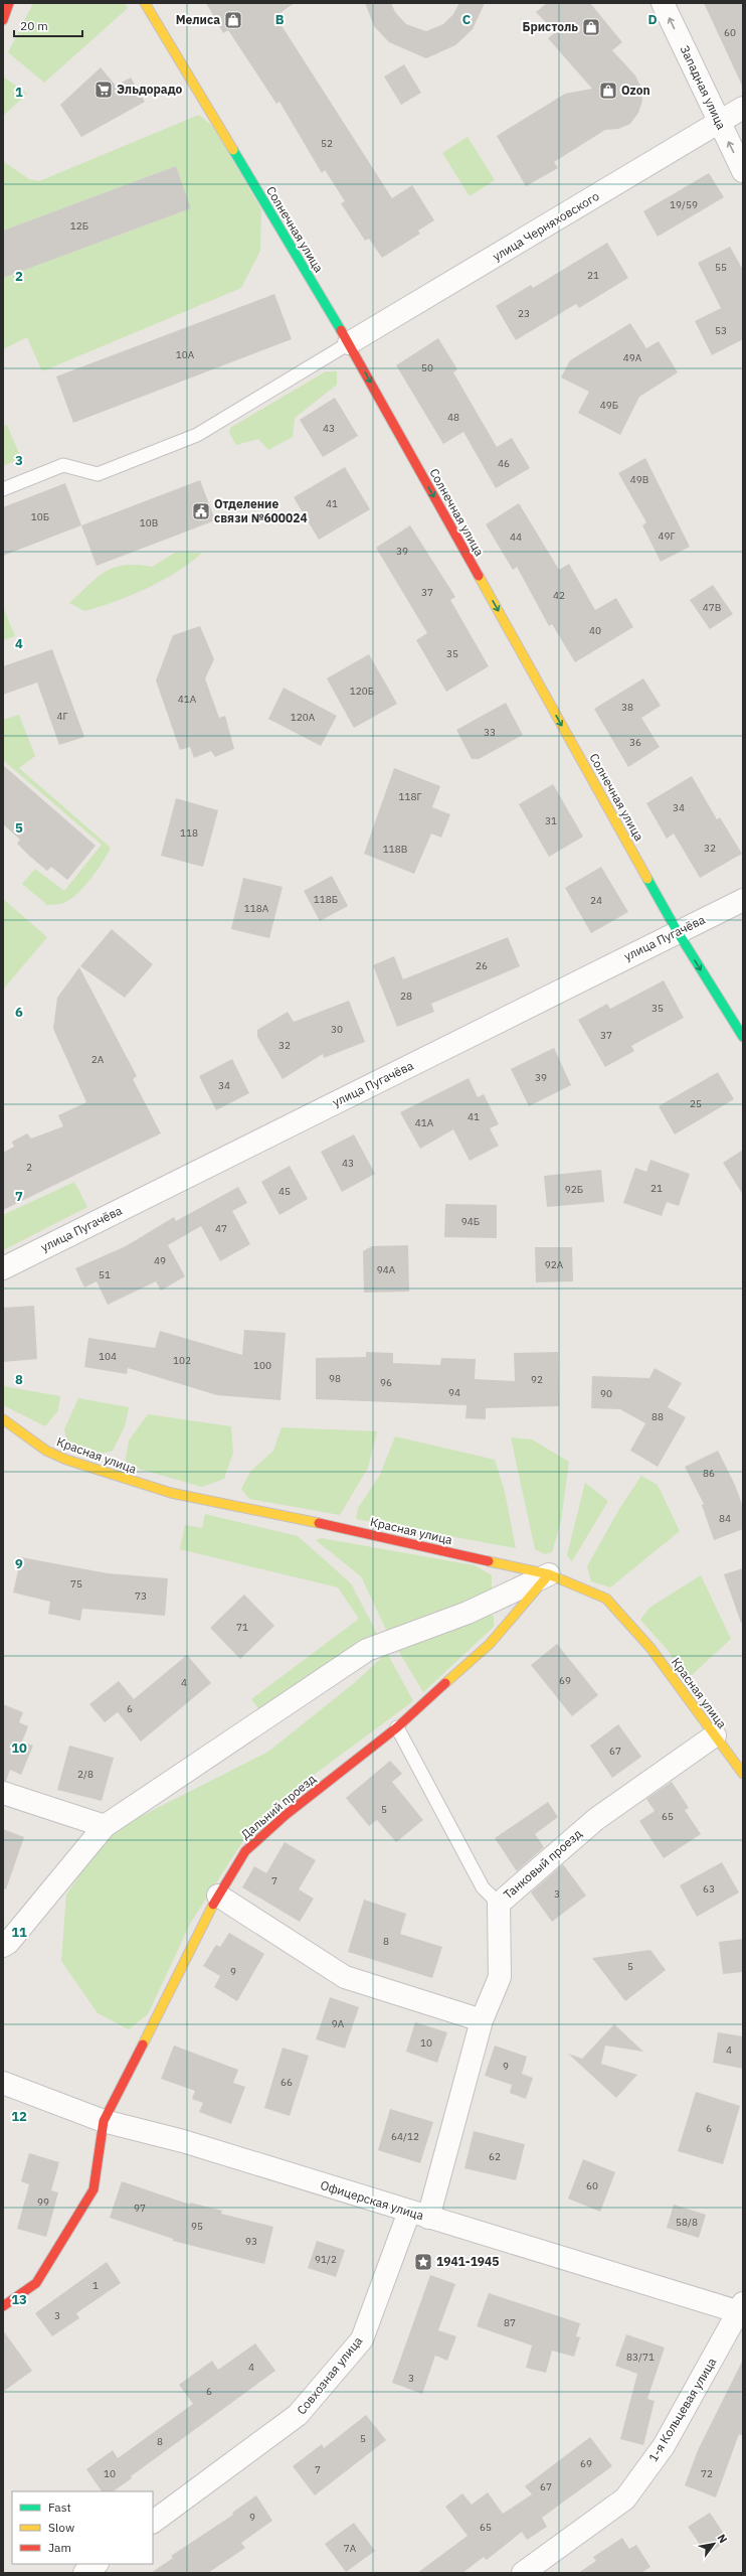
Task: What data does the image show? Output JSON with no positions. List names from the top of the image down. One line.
{"streets":{"street":["Западная улица","улица Черняховского","Солнечная улица","улица Пугачёва","Красная улица","Дальний проезд","Танковый проезд","Офицерская улица","Совхозная улица","1-я Кольцевая улица"]},"crossings":[["Западная улица","улица Черняховского"],["улица Черняховского","Солнечная улица"],["Солнечная улица","улица Пугачёва"],["Красная улица","Дальний проезд"],["Красная улица","Танковый проезд"],["Дальний проезд","Офицерская улица"],["Танковый проезд","Офицерская улица"],["Танковый проезд","Совхозная улица"],["Офицерская улица","Совхозная улица"],["Офицерская улица","1-я Кольцевая улица"]],"one_way":["Западная улица","Солнечная улица"],"places":{"shop":["Мелиса","Бристоль","Ozon"],"supermarket":["Эльдорадо"],"public building":["Отделение связи №600024"],"place":["1941-1945"]},"house_numbers":["60","52","19/59","12Б","55","21","23","53","10А","49А","50","49Б","48","43","46","49В","41","10Б","10В","49Г","44","39","37","42","47В","40","35","120Б","41А","38","4Г","120А","33","36","118Г","34","31","118","32","118В","118Б","24","118А","26","28","35","30","37","32","2А","39","34","25","41","41А","43","2","21","92Б","45","94Б","47","49","92А","94А","51","104","102","100","98","92","96","94","90","88","86","84","75","73","71","69","4","6","67","2/8","5","65","7","63","3","8","5","9","9А","10","4","9","66","6","64/12","62","60","99","97","58/8","95","93","91/2","1","3","87","83/71","4","3","6","5","8","69","7","10","72","67","9","65","7А"],"legend":["Fast","Slow","Jam"],"scale_bar":"20 m","north":"top right","grid":{"columns":["B","C","D"],"rows":["1","2","3","4","5","6","7","8","9","10","11","12","13"]}}
